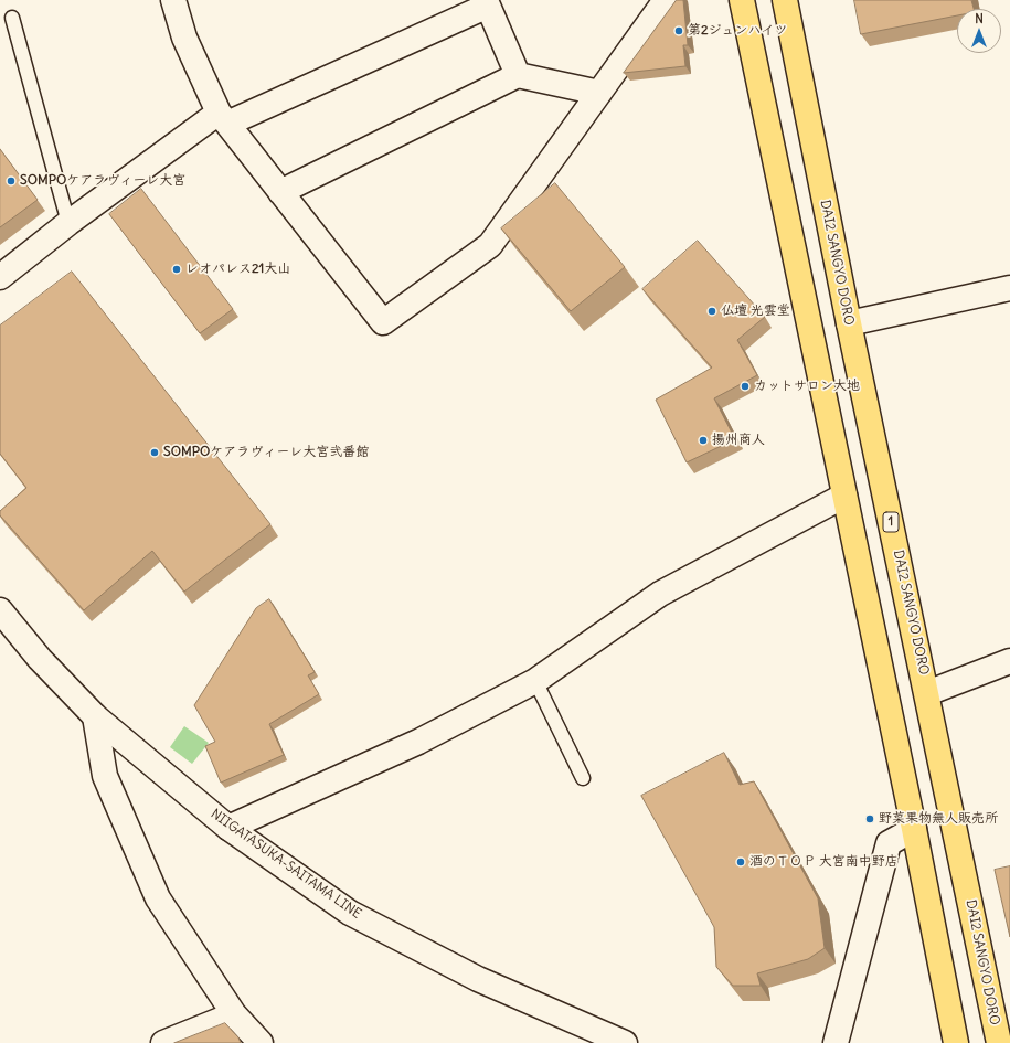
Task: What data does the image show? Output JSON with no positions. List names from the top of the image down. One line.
{"streets":{"main road":["DAI2 SANGYO DORO","1"],"street":["NIIGATASUKA-SAITAMA LINE"]},"places":["第2ジュンハイツ","SOMPOケアラヴィーレ大宮","レオパレス21大山","仏壇 光雲堂","カットサロン大地","揚州商人","SOMPOケアラヴィーレ大宮弐番館","野菜果物無人販売所","酒のＴＯＰ 大宮南中野店"],"north":"top"}
